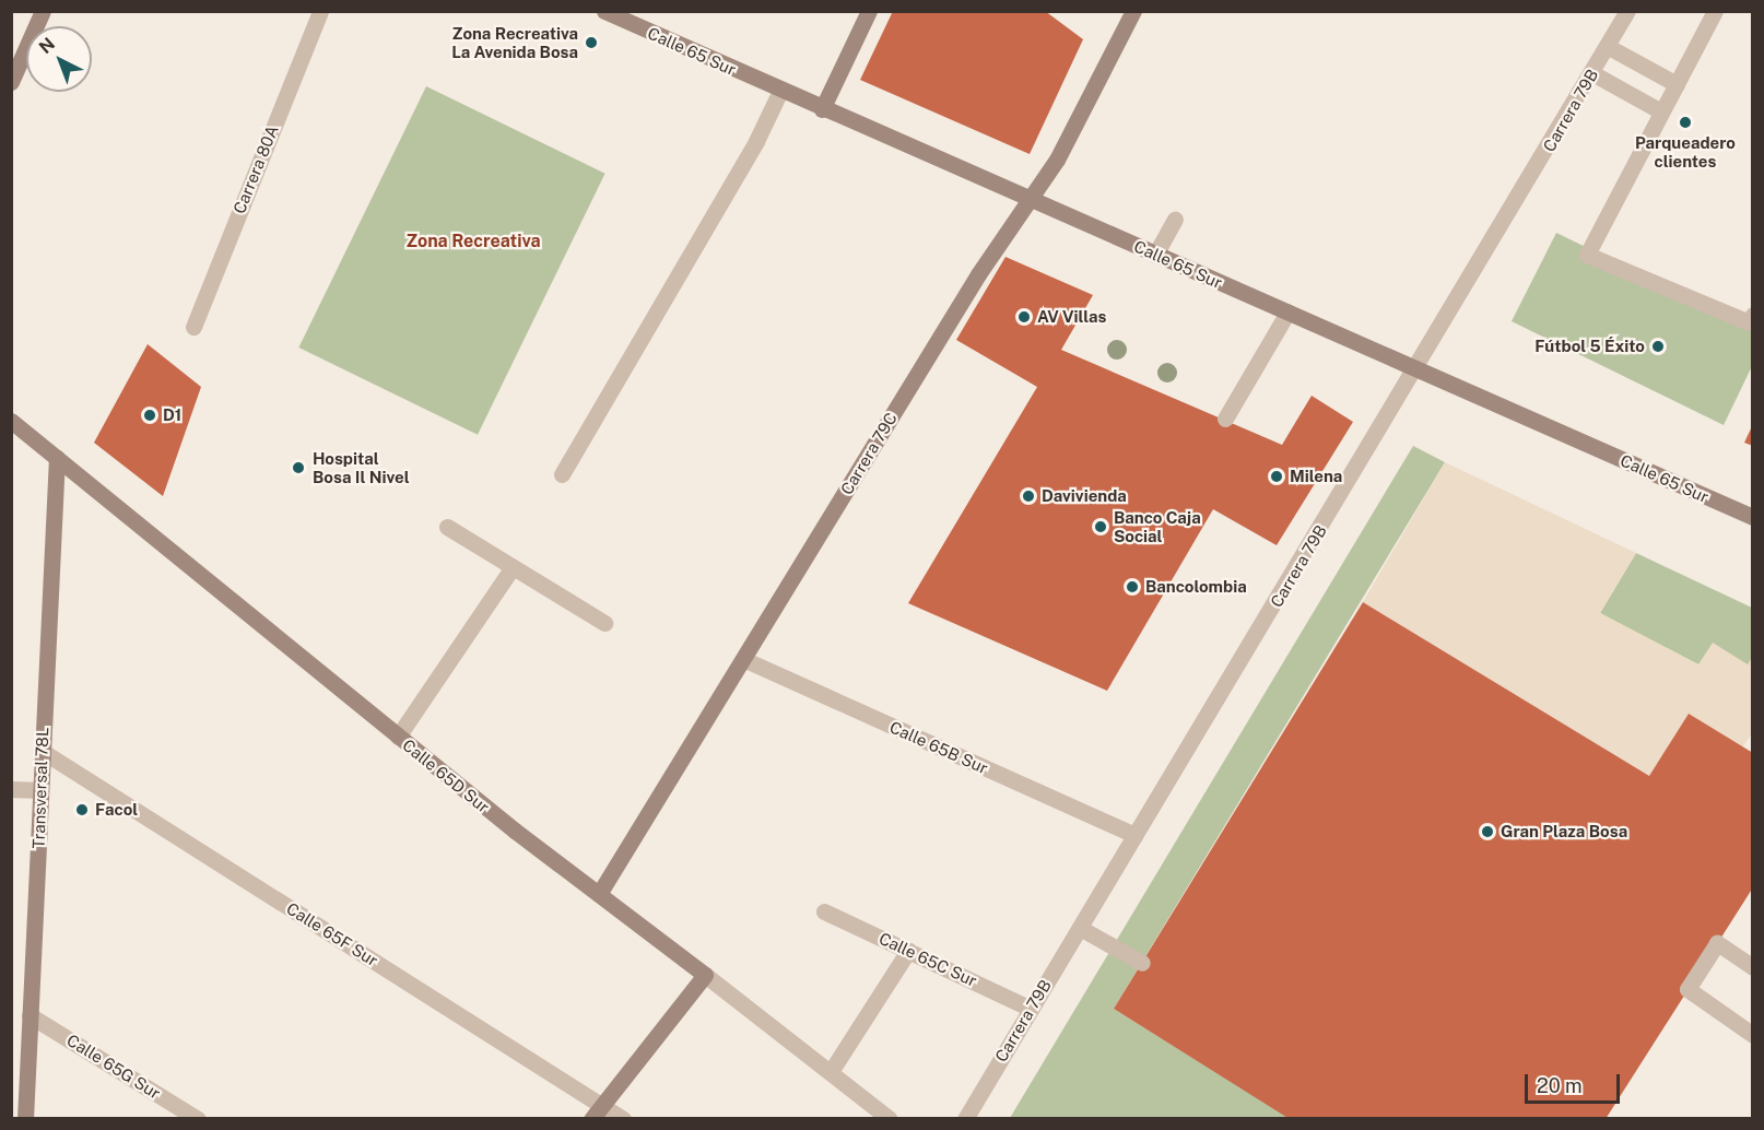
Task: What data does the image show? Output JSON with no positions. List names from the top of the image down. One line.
{"streets":{"street":["Calle 65 Sur","Carrera 79B","Carrera 80A","Carrera 79C","Calle 65B Sur","Calle 65D Sur","Transversal 78L","Calle 65F Sur","Calle 65C Sur","Calle 65G Sur"]},"crossings":[["Calle 65 Sur","Carrera 79B"],["Calle 65 Sur","Carrera 79C"],["Carrera 79B","Calle 65B Sur"],["Carrera 79B","Calle 65C Sur"],["Carrera 79C","Calle 65B Sur"],["Carrera 79C","Calle 65D Sur"],["Calle 65D Sur","Transversal 78L"],["Transversal 78L","Calle 65F Sur"],["Transversal 78L","Calle 65G Sur"]],"districts":["Zona Recreativa"],"places":["Zona Recreativa La Avenida Bosa","Parqueadero clientes","AV Villas","Fútbol 5 Éxito","D1","Hospital Bosa Il Nivel","Milena","Davivienda","Banco Caja Social","Bancolombia","Facol","Gran Plaza Bosa"],"scale_bar":"20 m","north":"top left"}
